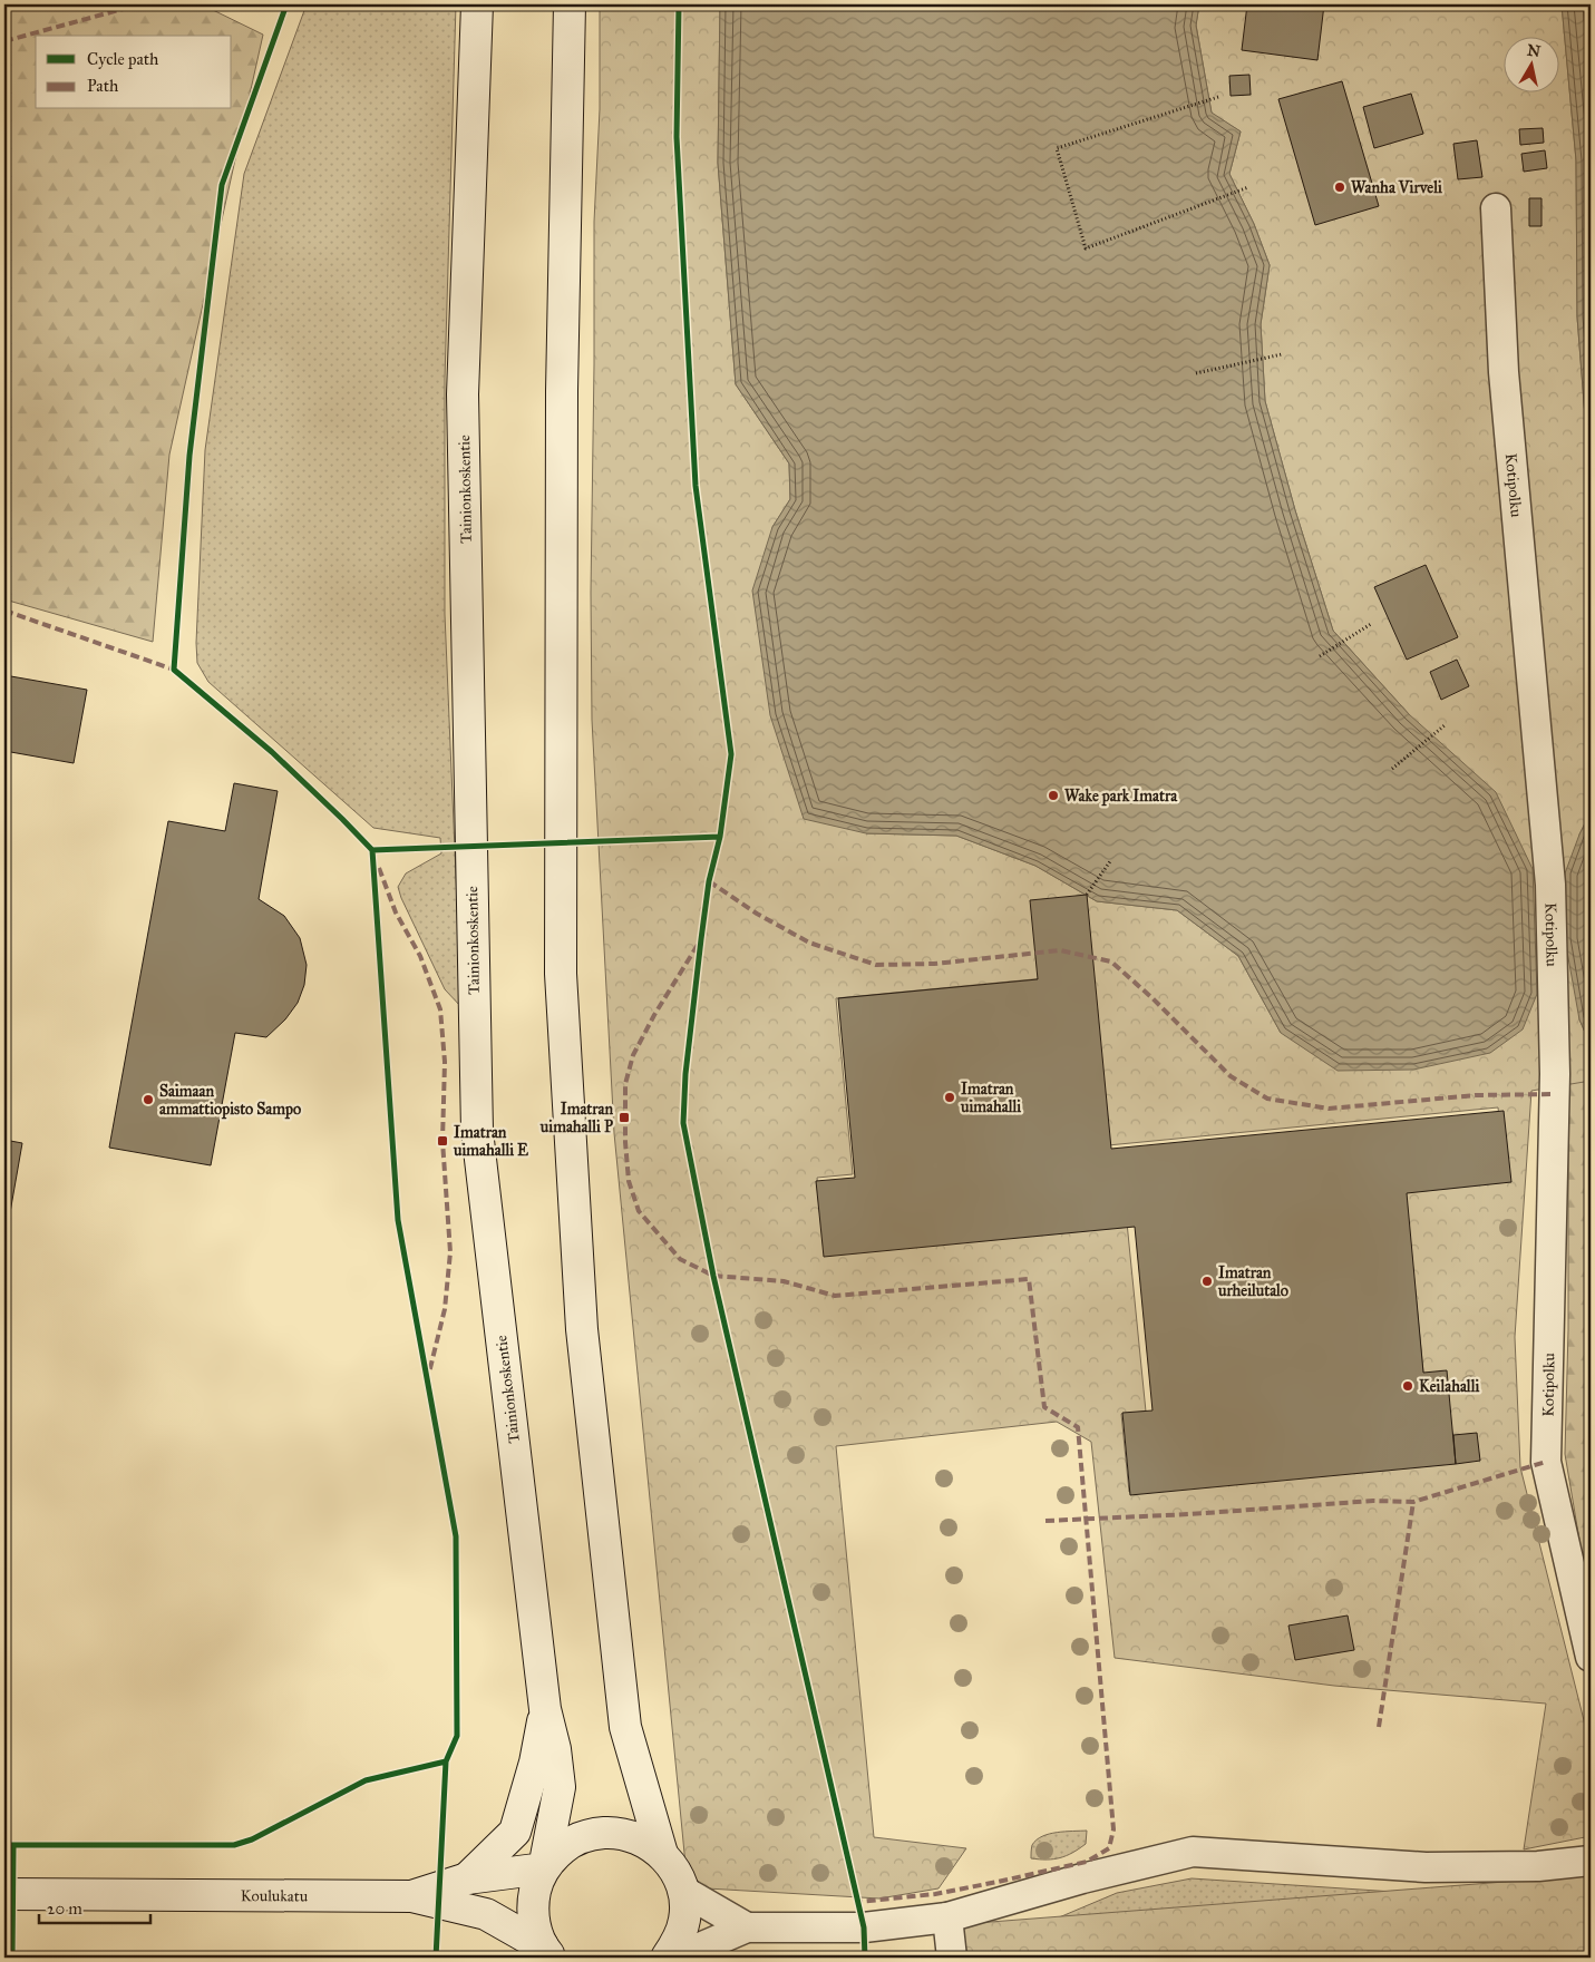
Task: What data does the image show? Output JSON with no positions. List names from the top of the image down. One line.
{"streets":{"main road":["Tainionkoskentie","Koulukatu"],"street":["Kotipolku"]},"places":{"other":["Wanha Virveli","Wake park Imatra","Imatran uimahalli","Saimaan ammattiopisto Sampo","Imatran urheilutalo","Keilahalli"],"transit":["Imatran uimahalli P","Imatran uimahalli E"]},"legend":["Cycle path","Path"],"scale_bar":"20 m","north":"top"}
